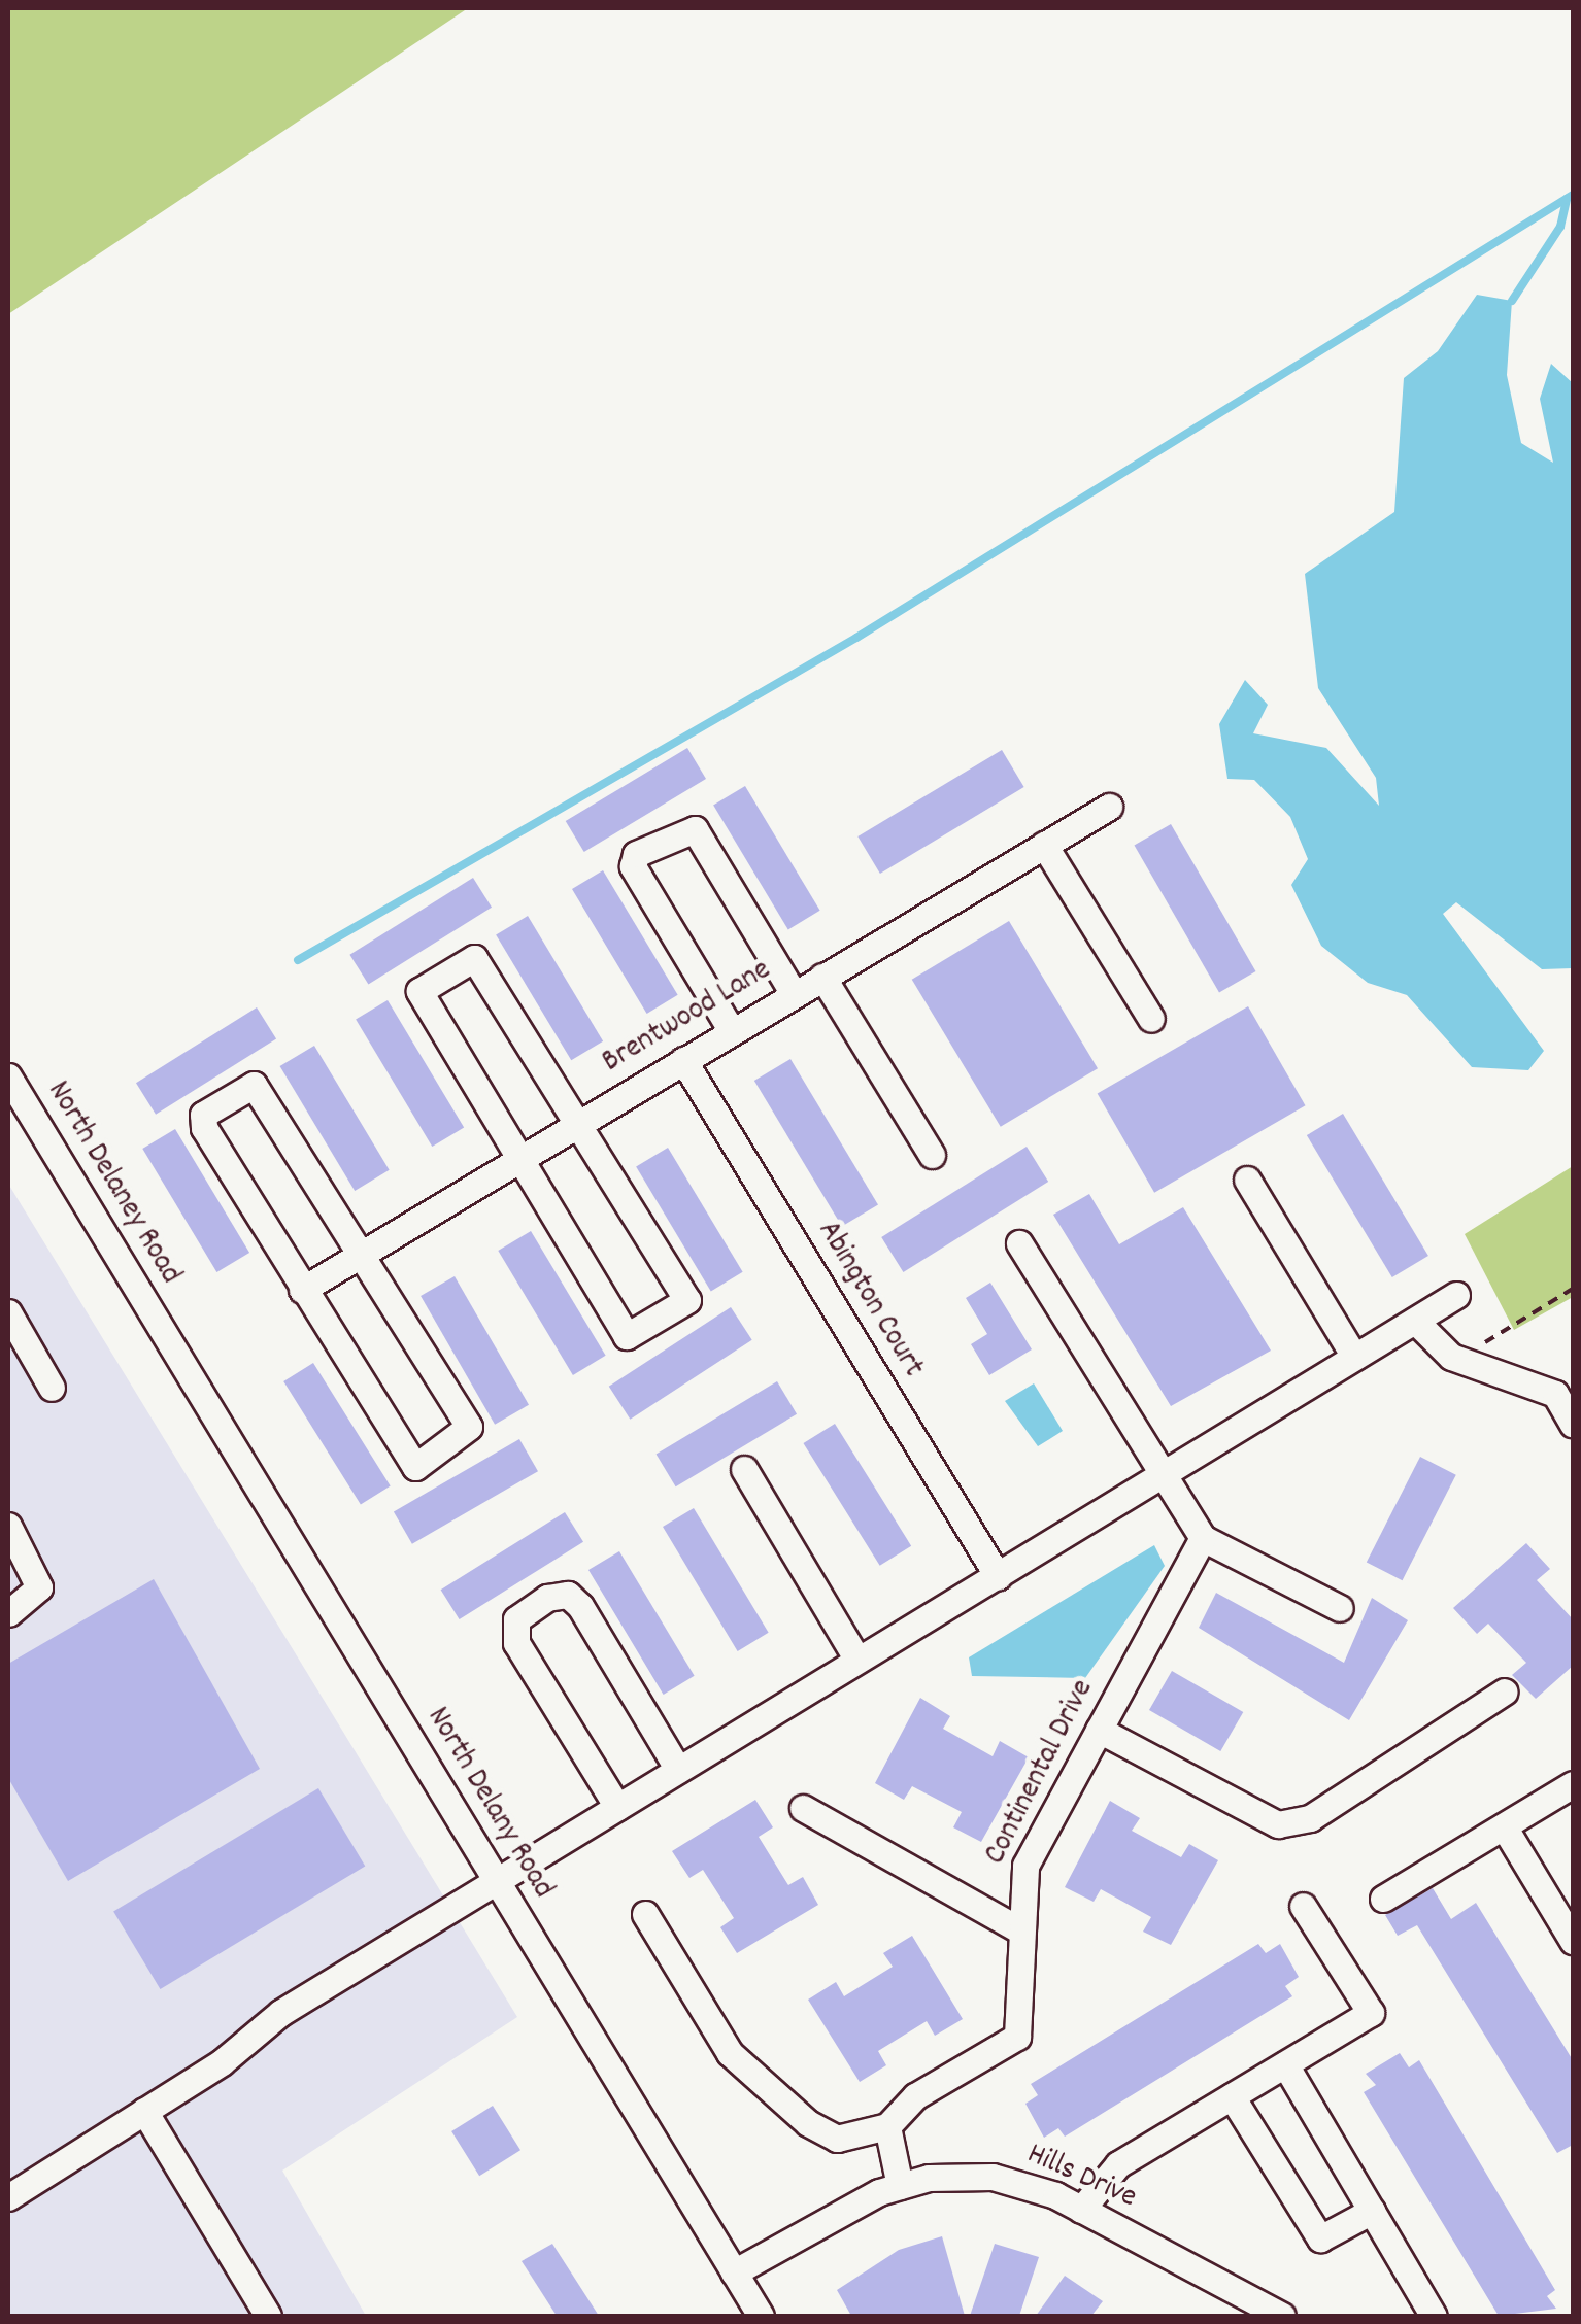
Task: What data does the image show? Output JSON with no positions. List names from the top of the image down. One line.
{"streets":{"street":["Brentwood Lane","North Delaney Road","Abington Court","Continental Drive","North Delany Road","Hills Drive"]},"crossings":[["Brentwood Lane","Abington Court"],["North Delaney Road","North Delany Road"],["North Delany Road","Hills Drive"]]}
